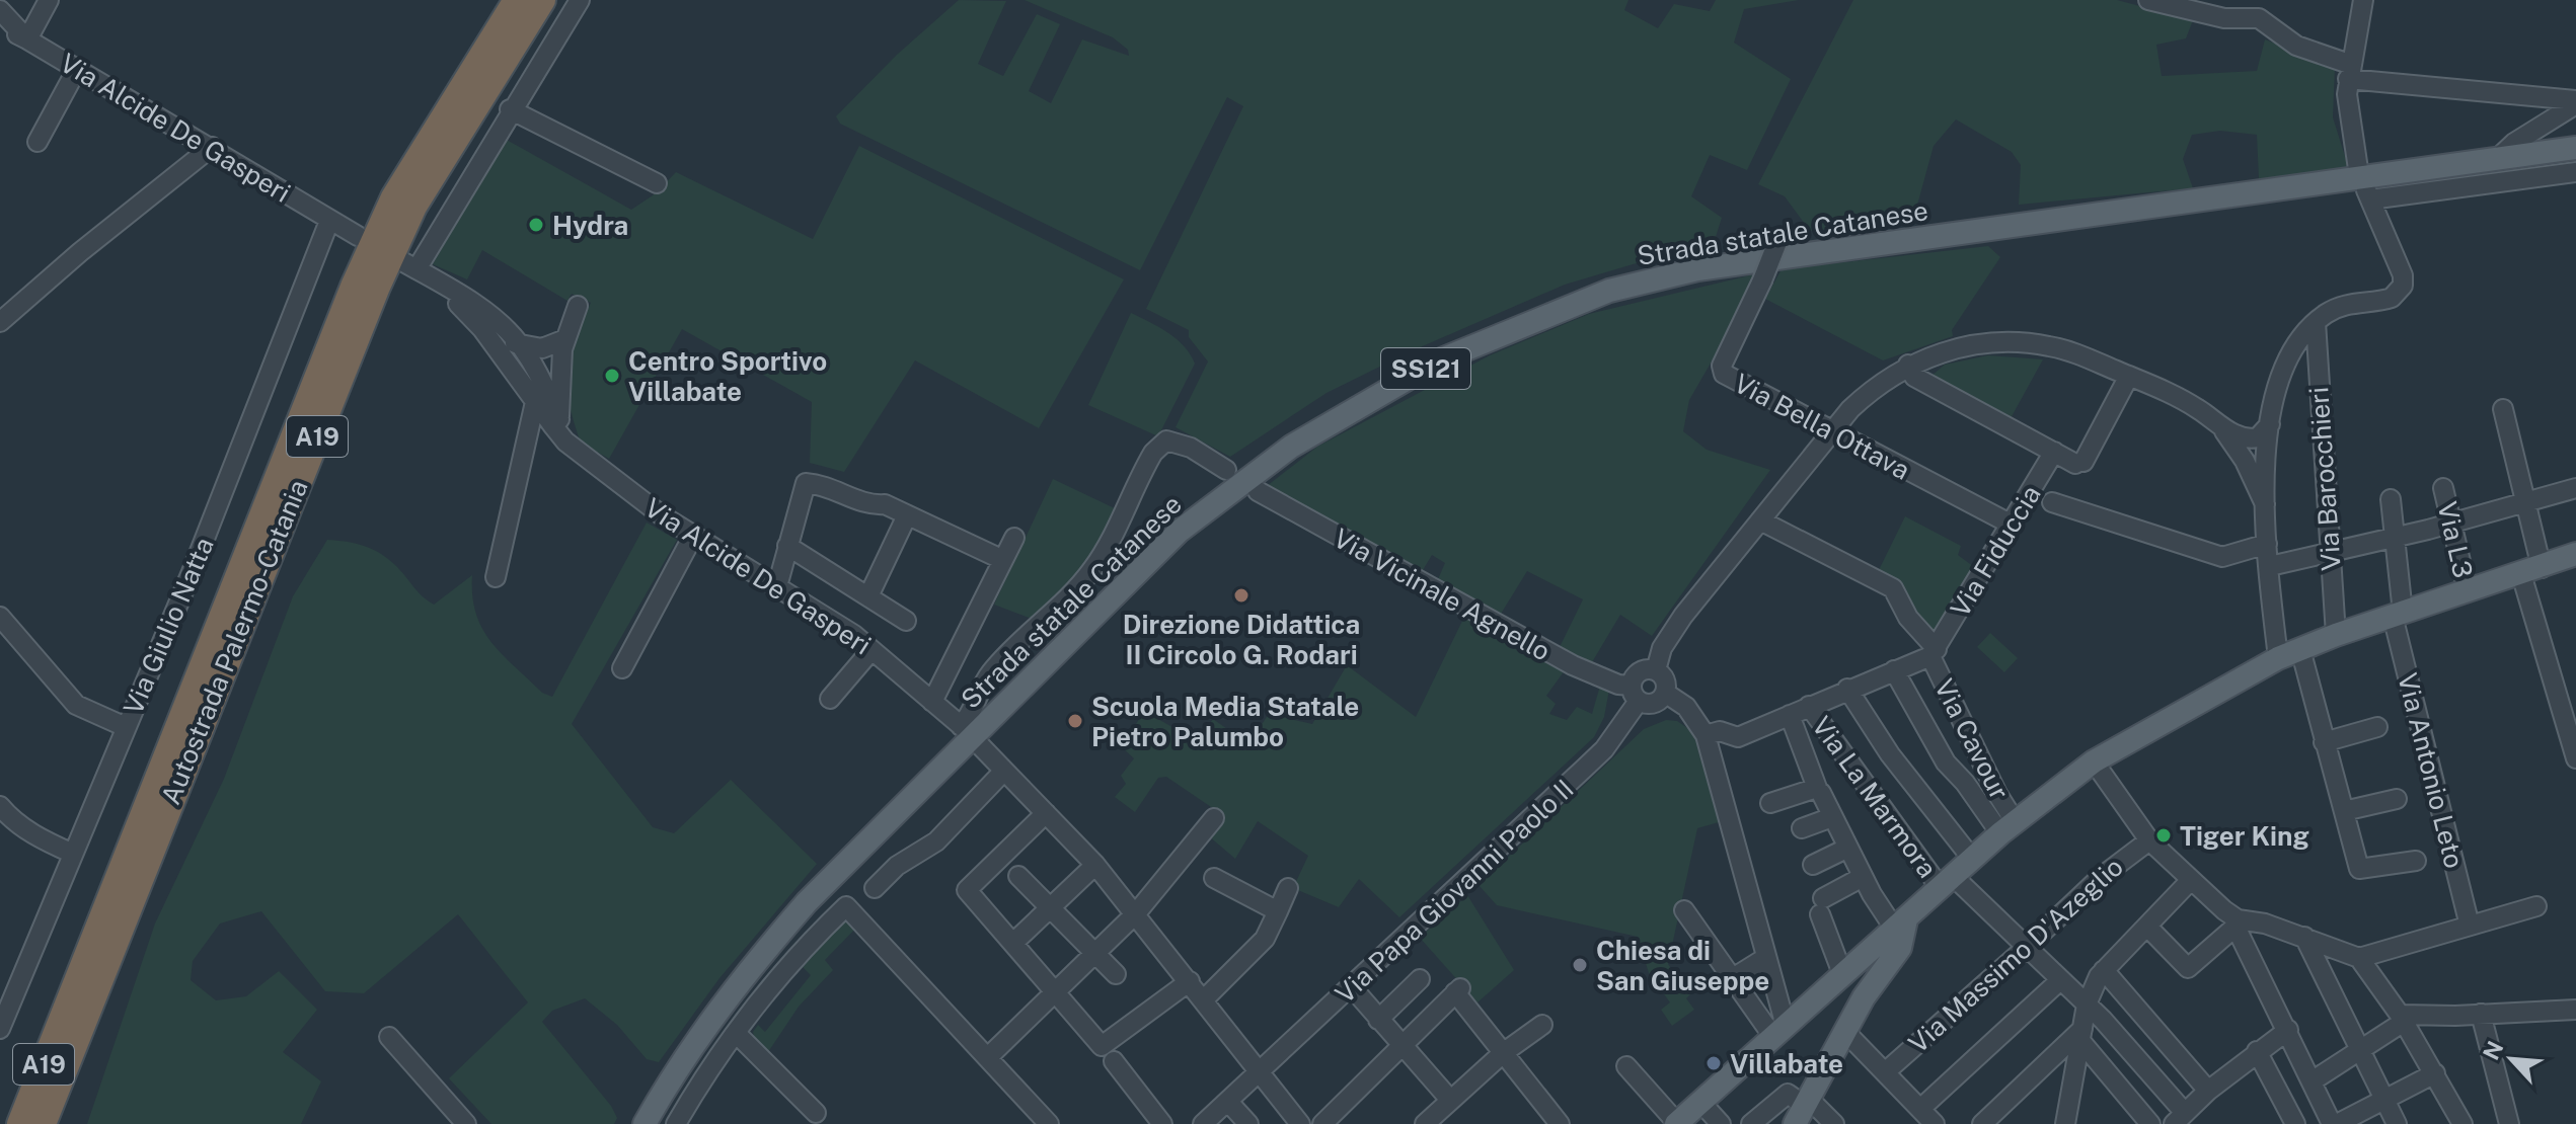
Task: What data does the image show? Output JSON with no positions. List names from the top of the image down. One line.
{"streets":{"highway":["A19","Autostrada Palermo-Catania"],"main road":["Strada statale Catanese","SS121"],"street":["Via Alcide De Gasperi","Via Bella Ottava","Via Barocchieri","Via L3","Via Fiduccia","Via Vicinale Agnello","Via Giulio Natta","Via Cavour","Via Antonio Leto","Via La Marmora","Via Papa Giovanni Paolo II","Via Massimo D'Azeglio"]},"crossings":[["Via Alcide De Gasperi","Via Giulio Natta"],["Via Bella Ottava","Via Fiduccia"],["Via Fiduccia","Via Cavour"],["Via Vicinale Agnello","Via Papa Giovanni Paolo II"],["Via La Marmora","Via Massimo D'Azeglio"]],"places":["Hydra","Centro Sportivo Villabate","Direzione Didattica II Circolo G. Rodari","Scuola Media Statale Pietro Palumbo","Tiger King","Chiesa di San Giuseppe","Villabate"],"north":"top left"}
